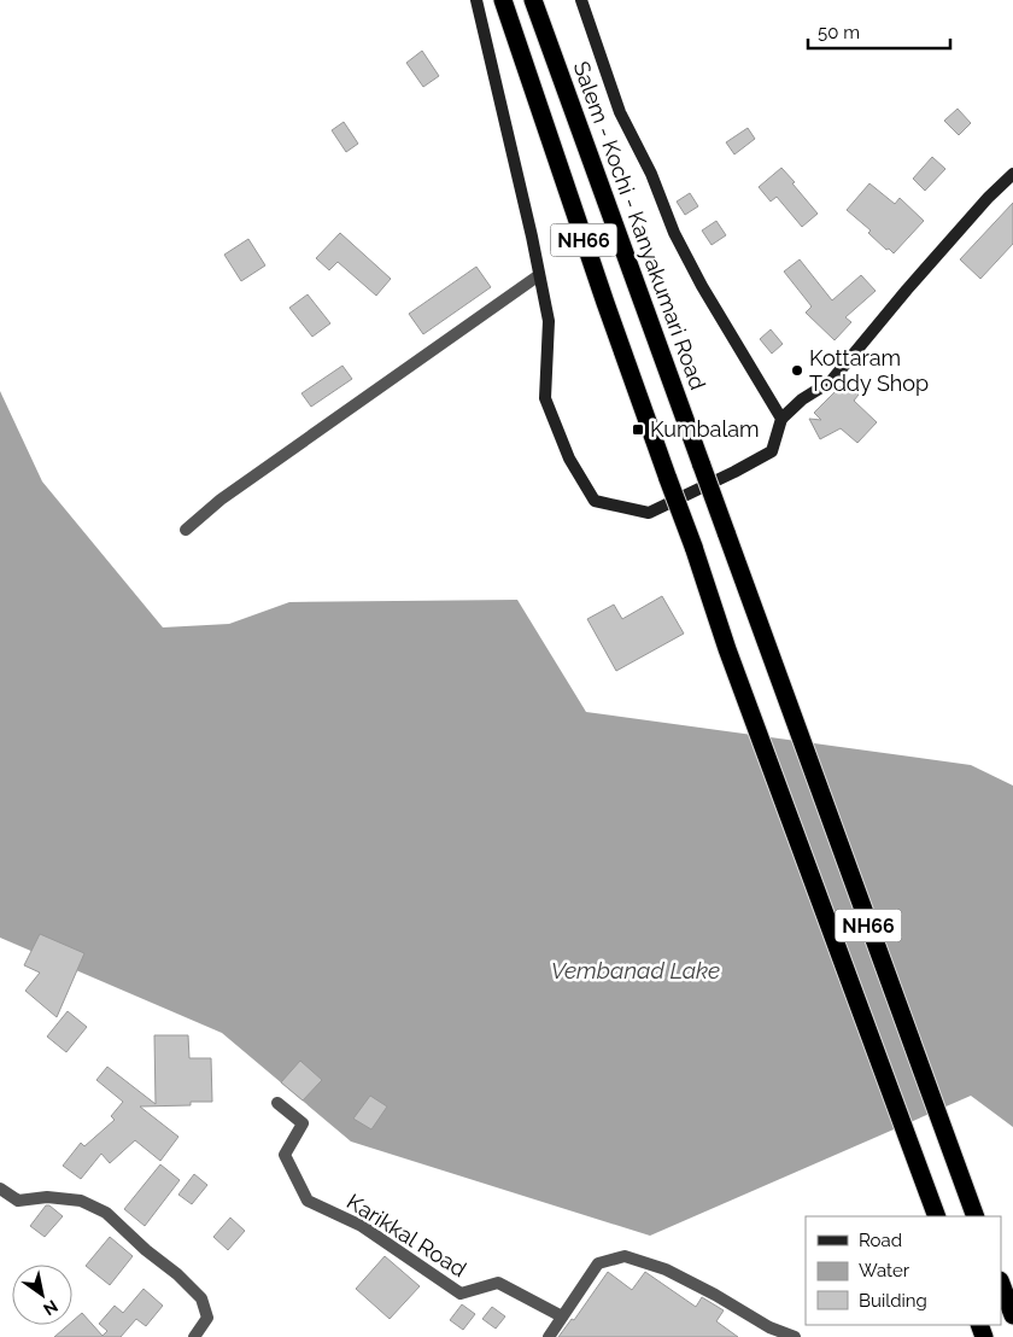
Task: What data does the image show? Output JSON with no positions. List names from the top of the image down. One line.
{"streets":{"highway":["Salem - Kochi - Kanyakumari Road","NH66"],"street":["Karikkal Road"]},"water":["Vembanad Lake"],"places":{"other":["Kottaram Toddy Shop"],"transit":["Kumbalam"]},"legend":["Road","Water","Building"],"scale_bar":"50 m","north":"bottom right"}
